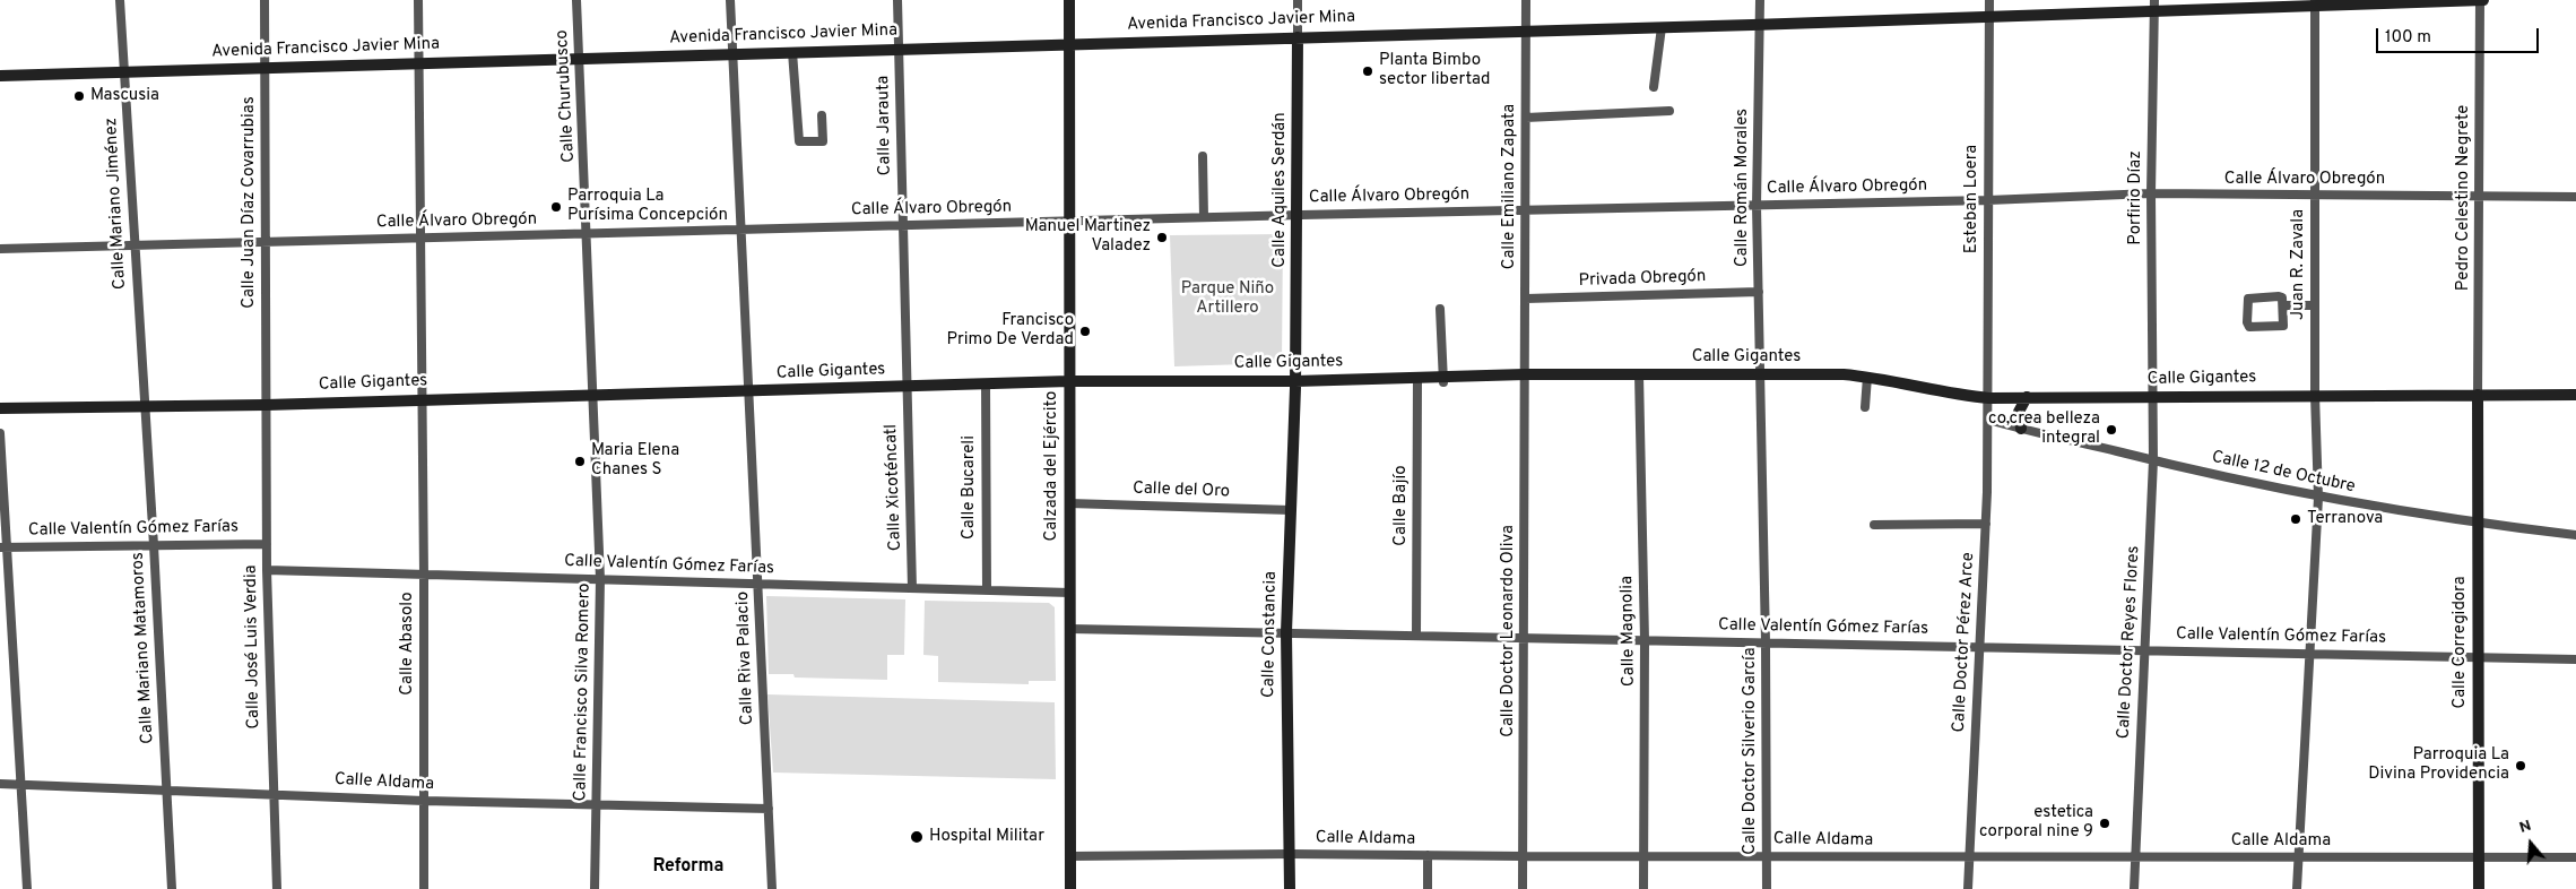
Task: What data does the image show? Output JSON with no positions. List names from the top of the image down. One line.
{"streets":{"main road":["Avenida Francisco Javier Mina","Calle Aquiles Serdán","Calle Gigantes","Calzada del Ejército","Calle Constancia","Calle Corregidora"],"street":["Calle Churubusco","Calle Jarauta","Calle Álvaro Obregón","Calle Emiliano Zapata","Calle Román Morales","Porfirio Díaz","Pedro Celestino Negrete","Esteban Loera","Calle Juan Díaz Covarrubias","Calle Mariano Jiménez","Juan R. Zavala","Privada Obregón","Calle 12 de Octubre","Calle Xicoténcatl","Calle Bucareli","Calle del Oro","Calle Bajío","Calle Valentín Gómez Farías","Calle Doctor Leonardo Oliva","Calle Magnolia","Calle Doctor Pérez Arce","Calle Doctor Reyes Flores","Calle Abasolo","Calle José Luis Verdia","Calle Mariano Matamoros","Calle Riva Palacio","Calle Francisco Silva Romero","Calle Doctor Silverio García","Calle Aldama"]},"crossings":[["Avenida Francisco Javier Mina","Calle Churubusco"],["Avenida Francisco Javier Mina","Calle Jarauta"],["Avenida Francisco Javier Mina","Calle Emiliano Zapata"],["Avenida Francisco Javier Mina","Calle Román Morales"],["Avenida Francisco Javier Mina","Calle Aquiles Serdán"],["Avenida Francisco Javier Mina","Porfirio Díaz"],["Avenida Francisco Javier Mina","Pedro Celestino Negrete"],["Avenida Francisco Javier Mina","Esteban Loera"],["Avenida Francisco Javier Mina","Calle Juan Díaz Covarrubias"],["Avenida Francisco Javier Mina","Calle Mariano Jiménez"],["Avenida Francisco Javier Mina","Juan R. Zavala"],["Avenida Francisco Javier Mina","Calzada del Ejército"],["Avenida Francisco Javier Mina","Calle Abasolo"],["Avenida Francisco Javier Mina","Calle Riva Palacio"],["Calle Churubusco","Calle Álvaro Obregón"],["Calle Churubusco","Calle Gigantes"],["Calle Churubusco","Calle Francisco Silva Romero"],["Calle Jarauta","Calle Álvaro Obregón"],["Calle Jarauta","Calle Gigantes"],["Calle Jarauta","Calle Xicoténcatl"],["Calle Álvaro Obregón","Calle Emiliano Zapata"],["Calle Álvaro Obregón","Calle Román Morales"],["Calle Álvaro Obregón","Calle Aquiles Serdán"],["Calle Álvaro Obregón","Porfirio Díaz"],["Calle Álvaro Obregón","Pedro Celestino Negrete"],["Calle Álvaro Obregón","Esteban Loera"],["Calle Álvaro Obregón","Calle Juan Díaz Covarrubias"],["Calle Álvaro Obregón","Calle Mariano Jiménez"],["Calle Álvaro Obregón","Juan R. Zavala"],["Calle Álvaro Obregón","Calzada del Ejército"],["Calle Álvaro Obregón","Calle Abasolo"],["Calle Álvaro Obregón","Calle Riva Palacio"],["Calle Emiliano Zapata","Privada Obregón"],["Calle Emiliano Zapata","Calle Gigantes"],["Calle Emiliano Zapata","Calle Doctor Leonardo Oliva"],["Calle Román Morales","Privada Obregón"],["Calle Román Morales","Calle Gigantes"],["Calle Román Morales","Calle Doctor Silverio García"],["Calle Aquiles Serdán","Calle Gigantes"],["Calle Aquiles Serdán","Calle Constancia"],["Porfirio Díaz","Calle Gigantes"],["Porfirio Díaz","Calle Doctor Reyes Flores"],["Pedro Celestino Negrete","Calle Gigantes"],["Pedro Celestino Negrete","Calle Corregidora"],["Esteban Loera","Calle Gigantes"],["Esteban Loera","Calle Doctor Pérez Arce"],["Calle Juan Díaz Covarrubias","Calle Gigantes"],["Calle Juan Díaz Covarrubias","Calle José Luis Verdia"],["Calle Mariano Jiménez","Calle Gigantes"],["Calle Mariano Jiménez","Calle Mariano Matamoros"],["Juan R. Zavala","Calle Gigantes"],["Juan R. Zavala","Calle 12 de Octubre"],["Juan R. Zavala","Calle Valentín Gómez Farías"],["Juan R. Zavala","Calle Aldama"],["Calle Gigantes","Calzada del Ejército"],["Calle Gigantes","Calle Xicoténcatl"],["Calle Gigantes","Calle Bucareli"],["Calle Gigantes","Calle Bajío"],["Calle Gigantes","Calle Doctor Leonardo Oliva"],["Calle Gigantes","Calle Magnolia"],["Calle Gigantes","Calle Constancia"],["Calle Gigantes","Calle Doctor Pérez Arce"],["Calle Gigantes","Calle Doctor Reyes Flores"],["Calle Gigantes","Calle Corregidora"],["Calle Gigantes","Calle Abasolo"],["Calle Gigantes","Calle José Luis Verdia"],["Calle Gigantes","Calle Mariano Matamoros"],["Calle Gigantes","Calle Riva Palacio"],["Calle Gigantes","Calle Francisco Silva Romero"],["Calle Gigantes","Calle Doctor Silverio García"],["Calzada del Ejército","Calle del Oro"],["Calzada del Ejército","Calle Valentín Gómez Farías"],["Calzada del Ejército","Calle Aldama"],["Calle 12 de Octubre","Calle Doctor Pérez Arce"],["Calle 12 de Octubre","Calle Doctor Reyes Flores"],["Calle 12 de Octubre","Calle Corregidora"],["Calle Xicoténcatl","Calle Valentín Gómez Farías"],["Calle Bucareli","Calle Valentín Gómez Farías"],["Calle del Oro","Calle Constancia"],["Calle Bajío","Calle Valentín Gómez Farías"],["Calle Valentín Gómez Farías","Calle Doctor Leonardo Oliva"],["Calle Valentín Gómez Farías","Calle Magnolia"],["Calle Valentín Gómez Farías","Calle Constancia"],["Calle Valentín Gómez Farías","Calle Doctor Pérez Arce"],["Calle Valentín Gómez Farías","Calle Doctor Reyes Flores"],["Calle Valentín Gómez Farías","Calle Corregidora"],["Calle Valentín Gómez Farías","Calle Abasolo"],["Calle Valentín Gómez Farías","Calle José Luis Verdia"],["Calle Valentín Gómez Farías","Calle Mariano Matamoros"],["Calle Valentín Gómez Farías","Calle Riva Palacio"],["Calle Valentín Gómez Farías","Calle Francisco Silva Romero"],["Calle Valentín Gómez Farías","Calle Doctor Silverio García"],["Calle Doctor Leonardo Oliva","Calle Aldama"],["Calle Magnolia","Calle Aldama"],["Calle Constancia","Calle Aldama"],["Calle Doctor Pérez Arce","Calle Aldama"],["Calle Doctor Reyes Flores","Calle Aldama"],["Calle Corregidora","Calle Aldama"],["Calle Abasolo","Calle Aldama"],["Calle José Luis Verdia","Calle Aldama"],["Calle Mariano Matamoros","Calle Aldama"],["Calle Riva Palacio","Calle Aldama"],["Calle Francisco Silva Romero","Calle Aldama"],["Calle Doctor Silverio García","Calle Aldama"]],"districts":["Reforma"],"parks":["Parque Niño Artillero"],"places":["Planta Bimbo sector libertad","Mascusia","Parroquia La Purísima Concepción","Manuel Martinez Valadez","Francisco Primo De Verdad","co,crea belleza integral","Maria Elena Chanes S","Terranova","Parroquia La Divina Providencia","estetica corporal nine 9","Hospital Militar"],"scale_bar":"100 m","north":"top"}
